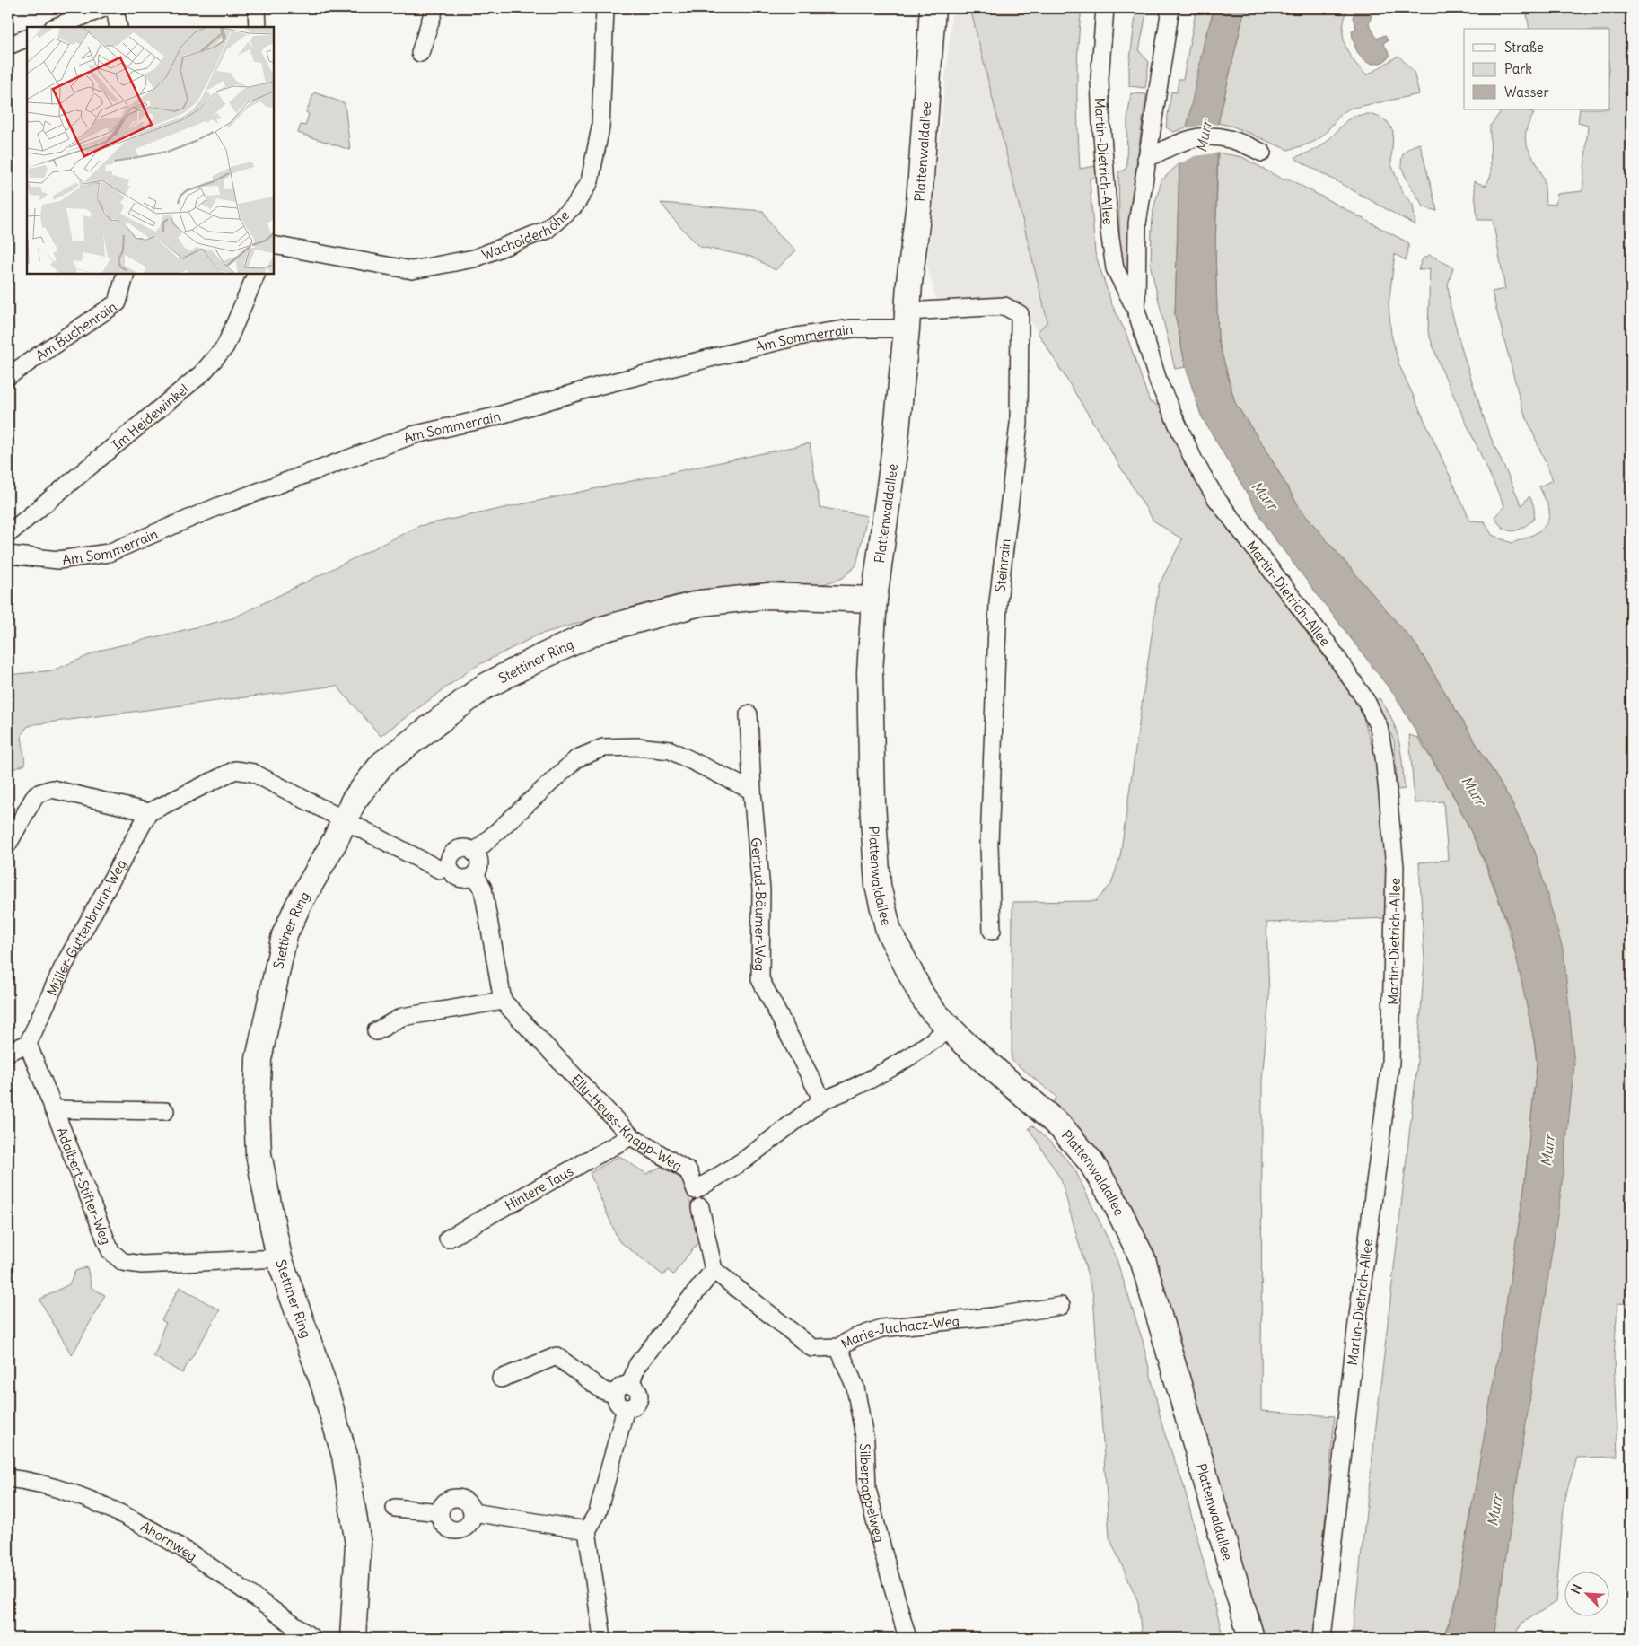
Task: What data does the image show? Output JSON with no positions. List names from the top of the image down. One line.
{"streets":{"street":["Plattenwaldallee","Martin-Dietrich-Allee","Wacholderhöhe","Am Buchenrain","Am Sommerrain","Im Heidewinkel","Steinrain","Stettiner Ring","Gertrud-Bäumer-Weg","Müller-Guttenbrunn-Weg","Elly-Heuss-Knapp-Weg","Adalbert-Stifter-Weg","Hintere Taus","Marie-Juchacz-Weg","Silberpappelweg","Ahornweg"]},"crossings":[["Plattenwaldallee","Am Sommerrain"],["Plattenwaldallee","Steinrain"],["Plattenwaldallee","Stettiner Ring"],["Am Sommerrain","Steinrain"],["Stettiner Ring","Adalbert-Stifter-Weg"],["Gertrud-Bäumer-Weg","Elly-Heuss-Knapp-Weg"],["Müller-Guttenbrunn-Weg","Adalbert-Stifter-Weg"],["Elly-Heuss-Knapp-Weg","Hintere Taus"],["Marie-Juchacz-Weg","Silberpappelweg"]],"water":["Murr"],"legend":["Straße","Park","Wasser"],"north":"top left"}
